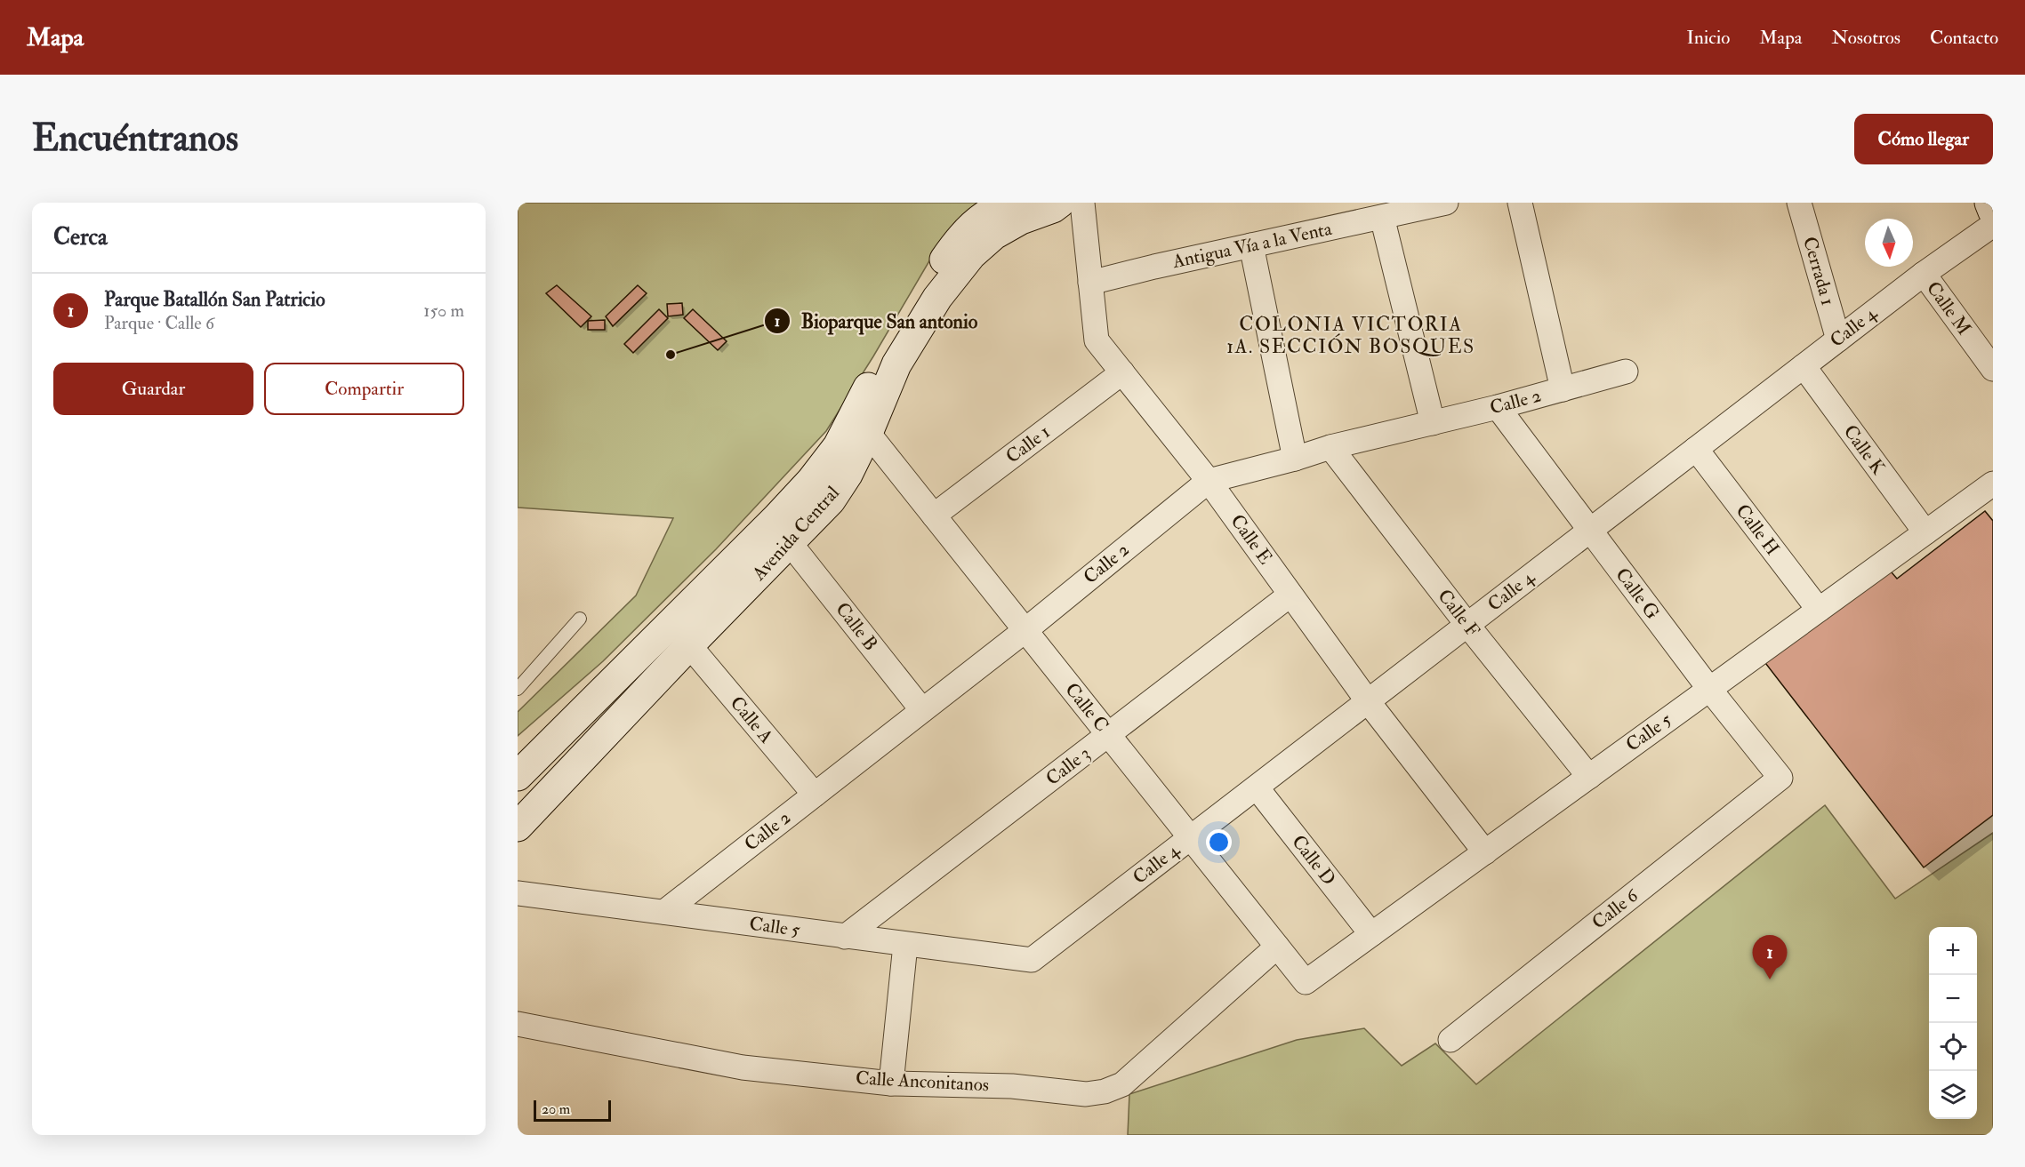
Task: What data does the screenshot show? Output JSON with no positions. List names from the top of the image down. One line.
{"streets":{"street":["Antigua Vía a la Venta","Cerrada 1","Calle M","Calle 4","Calle 2","Calle 1","Calle K","Calle H","Avenida Central","Calle E","Calle G","Calle F","Calle B","Calle C","Calle A","Calle 5","Calle 3","Calle D","Calle 6","Calle Anconitanos"]},"crossings":[["Antigua Vía a la Venta","Calle E"],["Cerrada 1","Calle 4"],["Calle M","Calle 4"],["Calle 4","Calle K"],["Calle 4","Calle H"],["Calle 4","Calle E"],["Calle 4","Calle G"],["Calle 4","Calle F"],["Calle 4","Calle C"],["Calle 4","Calle 5"],["Calle 4","Calle D"],["Calle 2","Calle E"],["Calle 2","Calle G"],["Calle 2","Calle F"],["Calle 2","Calle B"],["Calle 2","Calle C"],["Calle 2","Calle A"],["Calle 2","Calle 5"],["Calle 1","Calle E"],["Calle 1","Calle C"],["Calle K","Calle 5"],["Calle H","Calle 5"],["Avenida Central","Calle B"],["Avenida Central","Calle C"],["Avenida Central","Calle A"],["Calle E","Calle 5"],["Calle E","Calle 3"],["Calle G","Calle 5"],["Calle G","Calle 6"],["Calle F","Calle 5"],["Calle C","Calle 5"],["Calle C","Calle 3"],["Calle C","Calle Anconitanos"],["Calle 5","Calle 3"],["Calle 5","Calle D"]],"districts":["COLONIA VICTORIA 1A. SECCIÓN BOSQUES"],"places":["Bioparque San antonio"],"scale_bar":"20 m","north":"bottom","page":{"header":"Mapa","nav":["Inicio","Mapa","Nosotros","Contacto"],"buttons":["Cómo llegar",["Guardar","Compartir"]],"title":"Encuéntranos","heading":"Cerca","list":[{"mark":"1","name":"Parque Batallón San Patricio","note":"Parque · Calle 6","value":"150 m"}],"map_buttons":["+","−"],"pins":"1","scale":"20 m"}}
